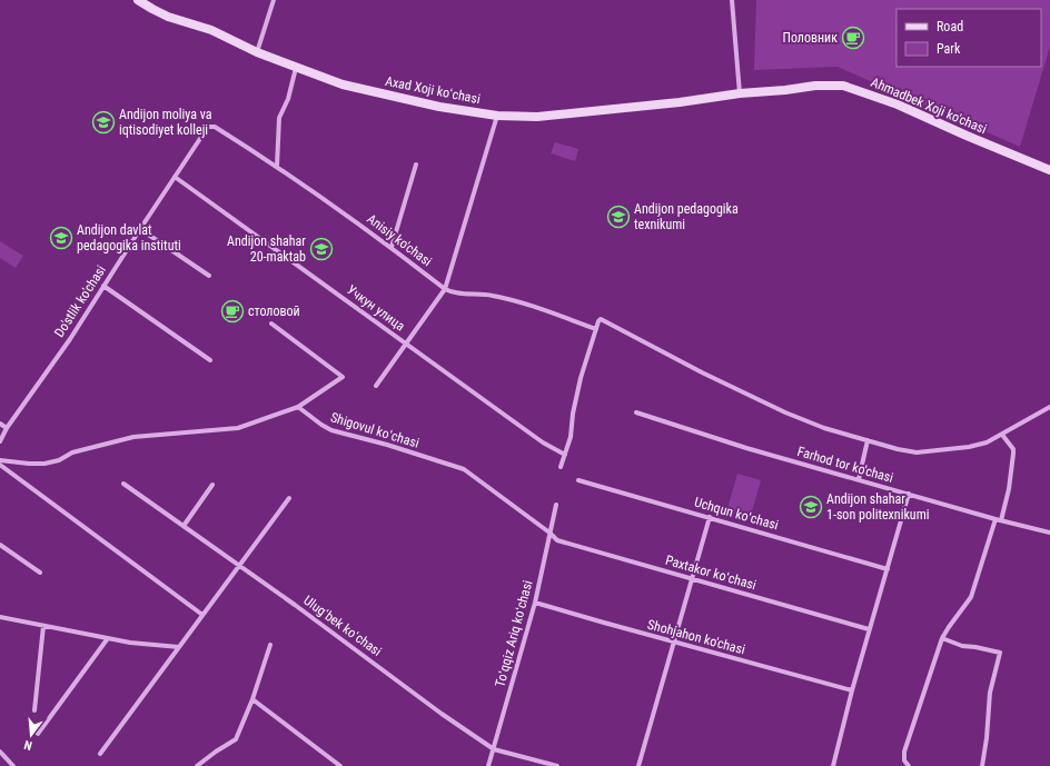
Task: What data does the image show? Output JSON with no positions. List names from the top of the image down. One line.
{"streets":{"street":["Axad Xoji koʻchasi","Ahmadbek Xoji ko'chasi","Anisiy ko'chasi","Do'stlik ko'chasi","Учкун улица","Shigovul koʻchasi","Farhod tor ko'chasi","Uchqun koʻchasi","Paxtakor koʻchasi","Ulugʻbek koʻchasi","Toʻqqiz Ariq koʻchasi","Shohjahon ko'chasi"]},"crossings":[["Axad Xoji koʻchasi","Ahmadbek Xoji ko'chasi"],["Anisiy ko'chasi","Do'stlik ko'chasi"],["Do'stlik ko'chasi","Учкун улица"],["Shigovul koʻchasi","Paxtakor koʻchasi"],["Shigovul koʻchasi","Toʻqqiz Ariq koʻchasi"],["Paxtakor koʻchasi","Toʻqqiz Ariq koʻchasi"],["Ulugʻbek koʻchasi","Toʻqqiz Ariq koʻchasi"],["Toʻqqiz Ariq koʻchasi","Shohjahon ko'chasi"]],"places":{"cafe":["Половник","столовой"],"school or university":["Andijon moliya va iqtisodiyet kolleji","Andijon pedagogika texnikumi","Andijon davlat pedagogika instituti","Andijon shahar 20-maktab","Andijon shahar 1-son politexnikumi"]},"legend":["Road","Park"],"north":"bottom"}
